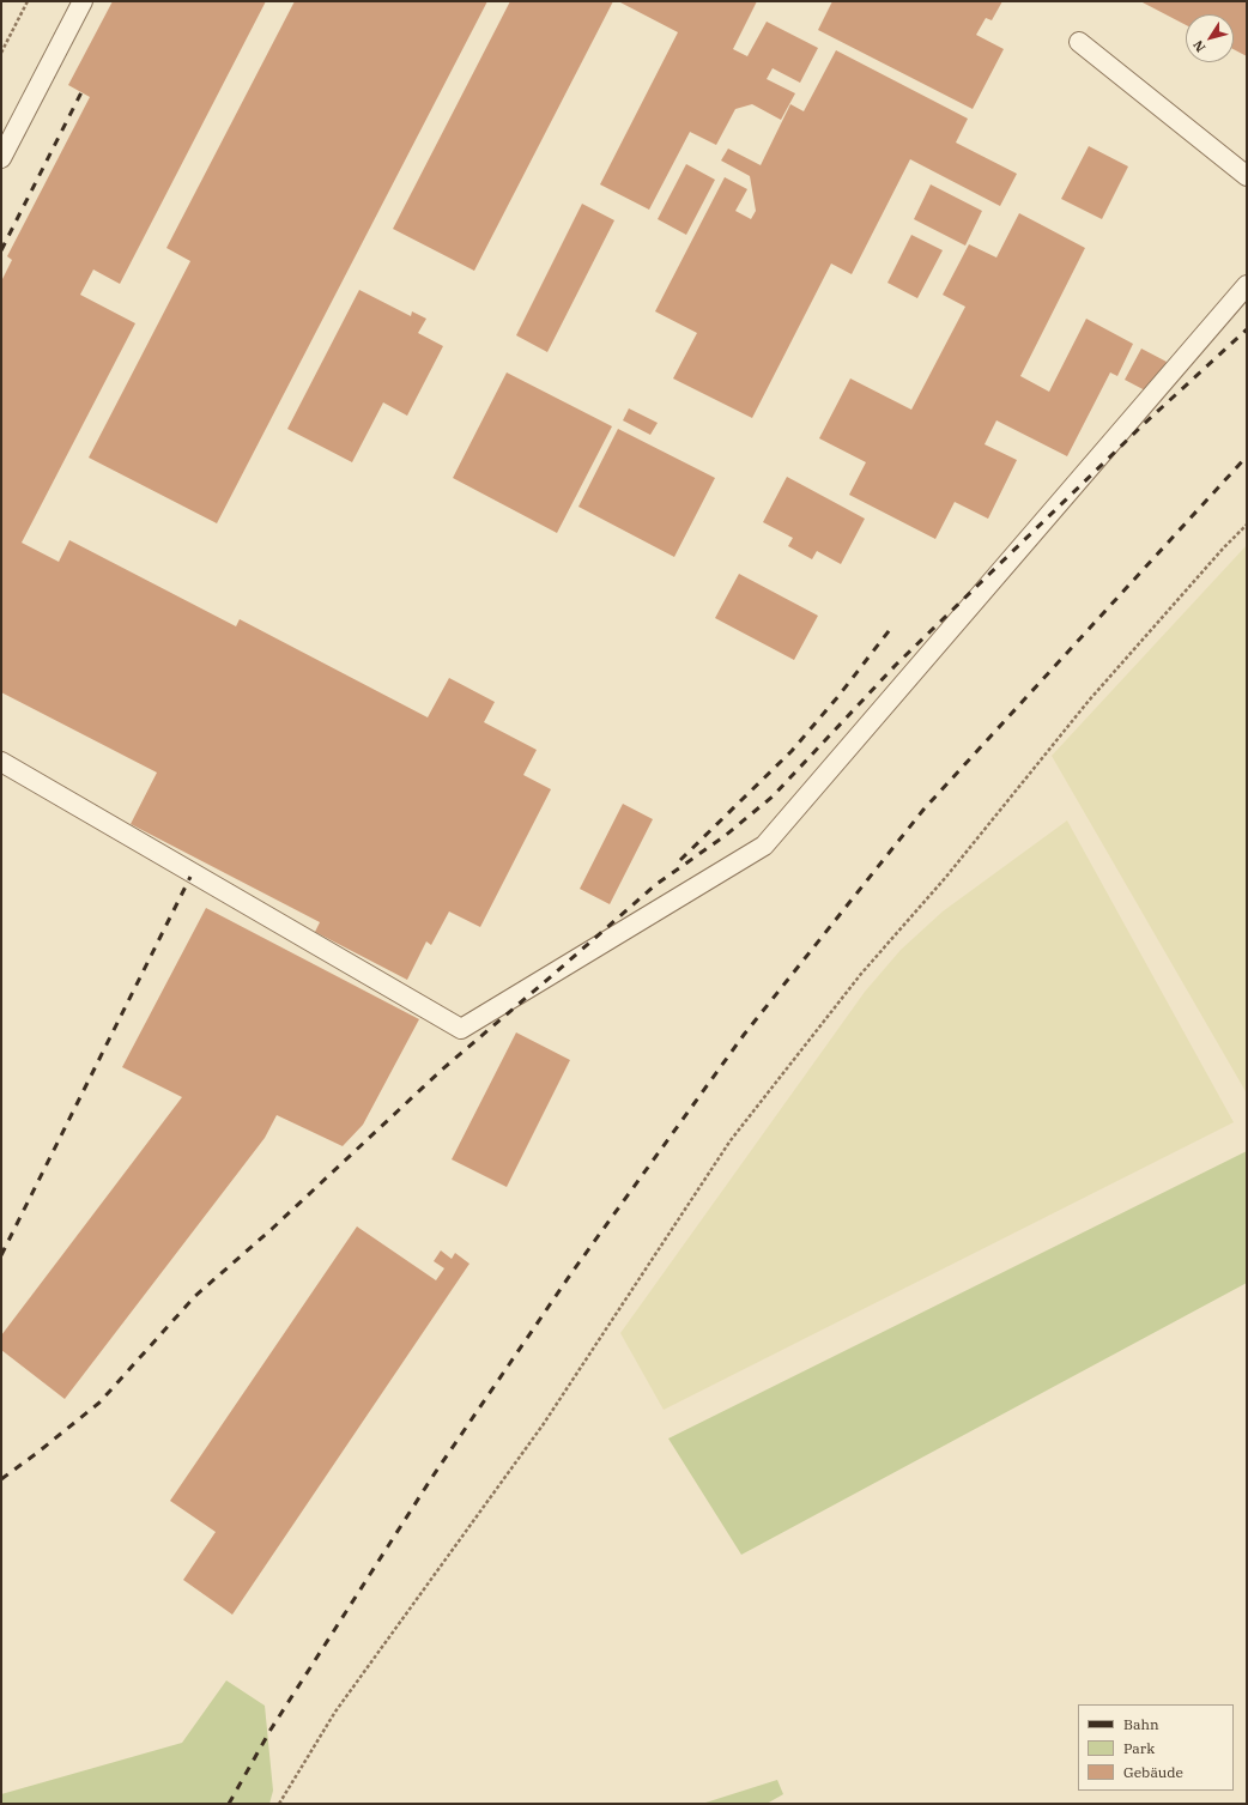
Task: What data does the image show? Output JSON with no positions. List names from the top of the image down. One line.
{"legend":["Bahn","Park","Gebäude"],"north":"bottom left"}
